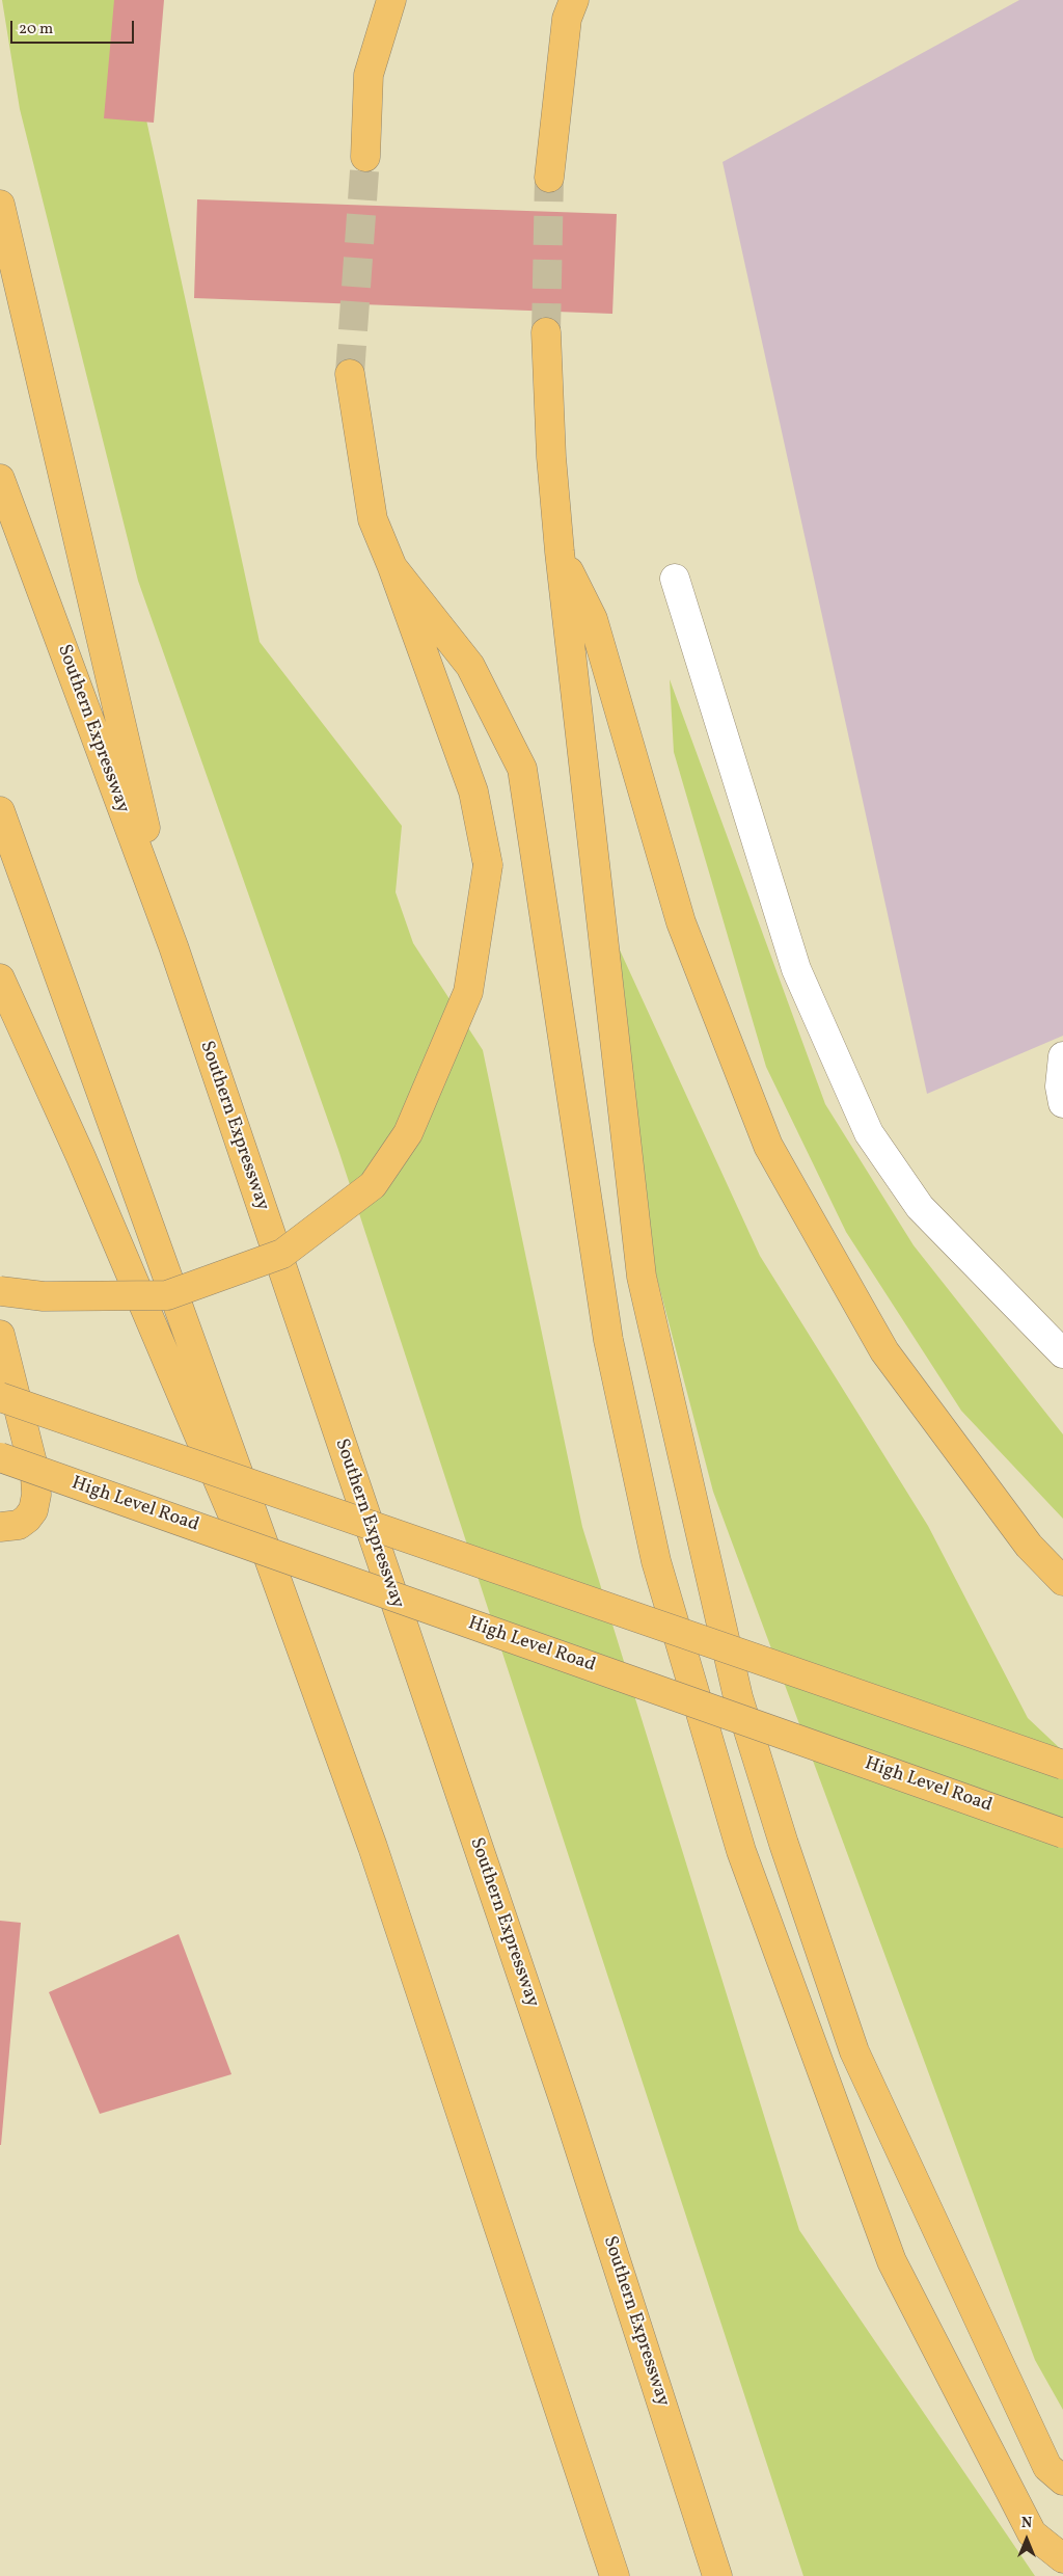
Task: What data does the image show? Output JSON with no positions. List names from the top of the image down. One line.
{"streets":{"highway":["Southern Expressway","High Level Road"]},"scale_bar":"20 m","north":"top"}
